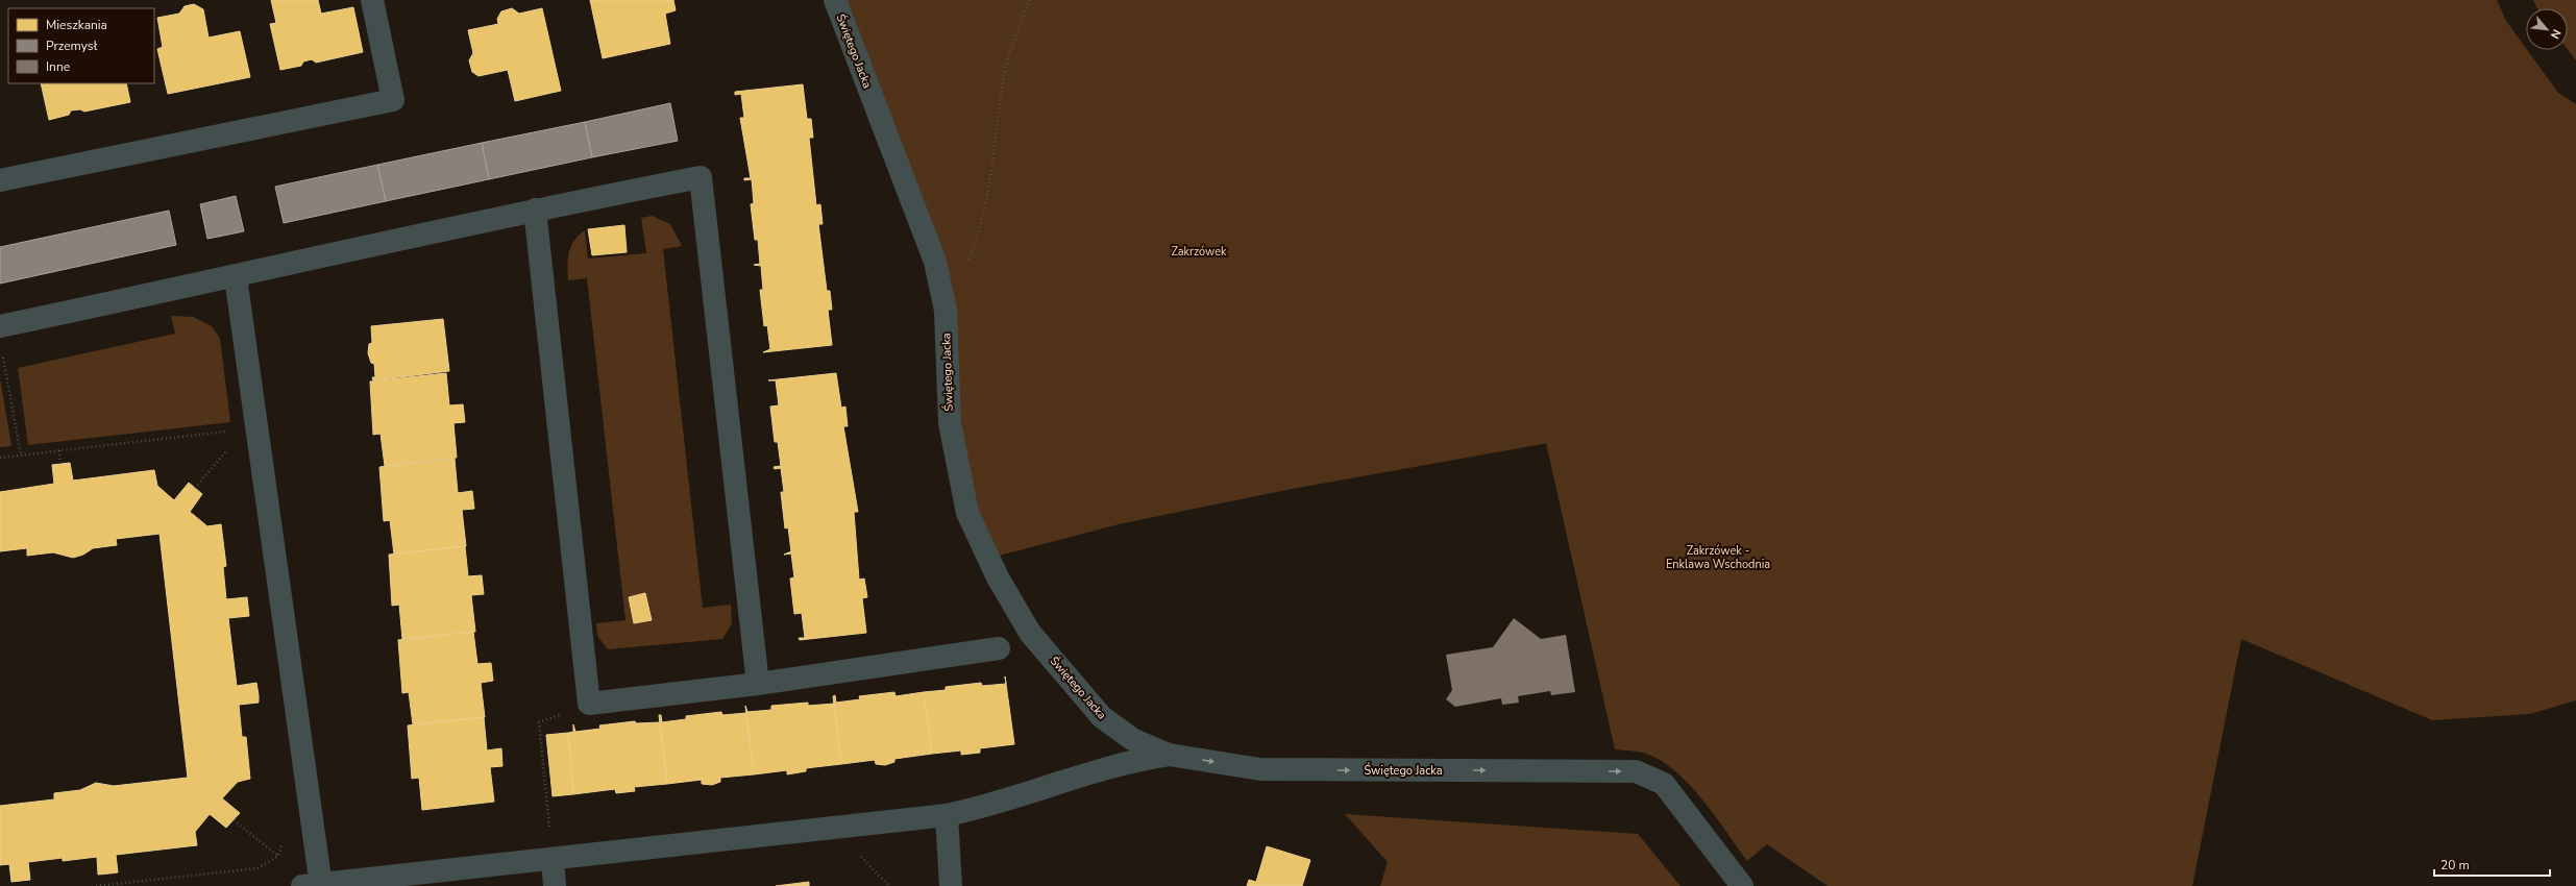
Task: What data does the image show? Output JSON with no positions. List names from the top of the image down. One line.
{"streets":{"street":["Świętego Jacka"]},"one_way":["Świętego Jacka"],"parks":["Zakrzówek","Zakrzówek - Enklawa Wschodnia"],"legend":["Mieszkania","Przemysł","Inne"],"scale_bar":"20 m","north":"bottom right"}
